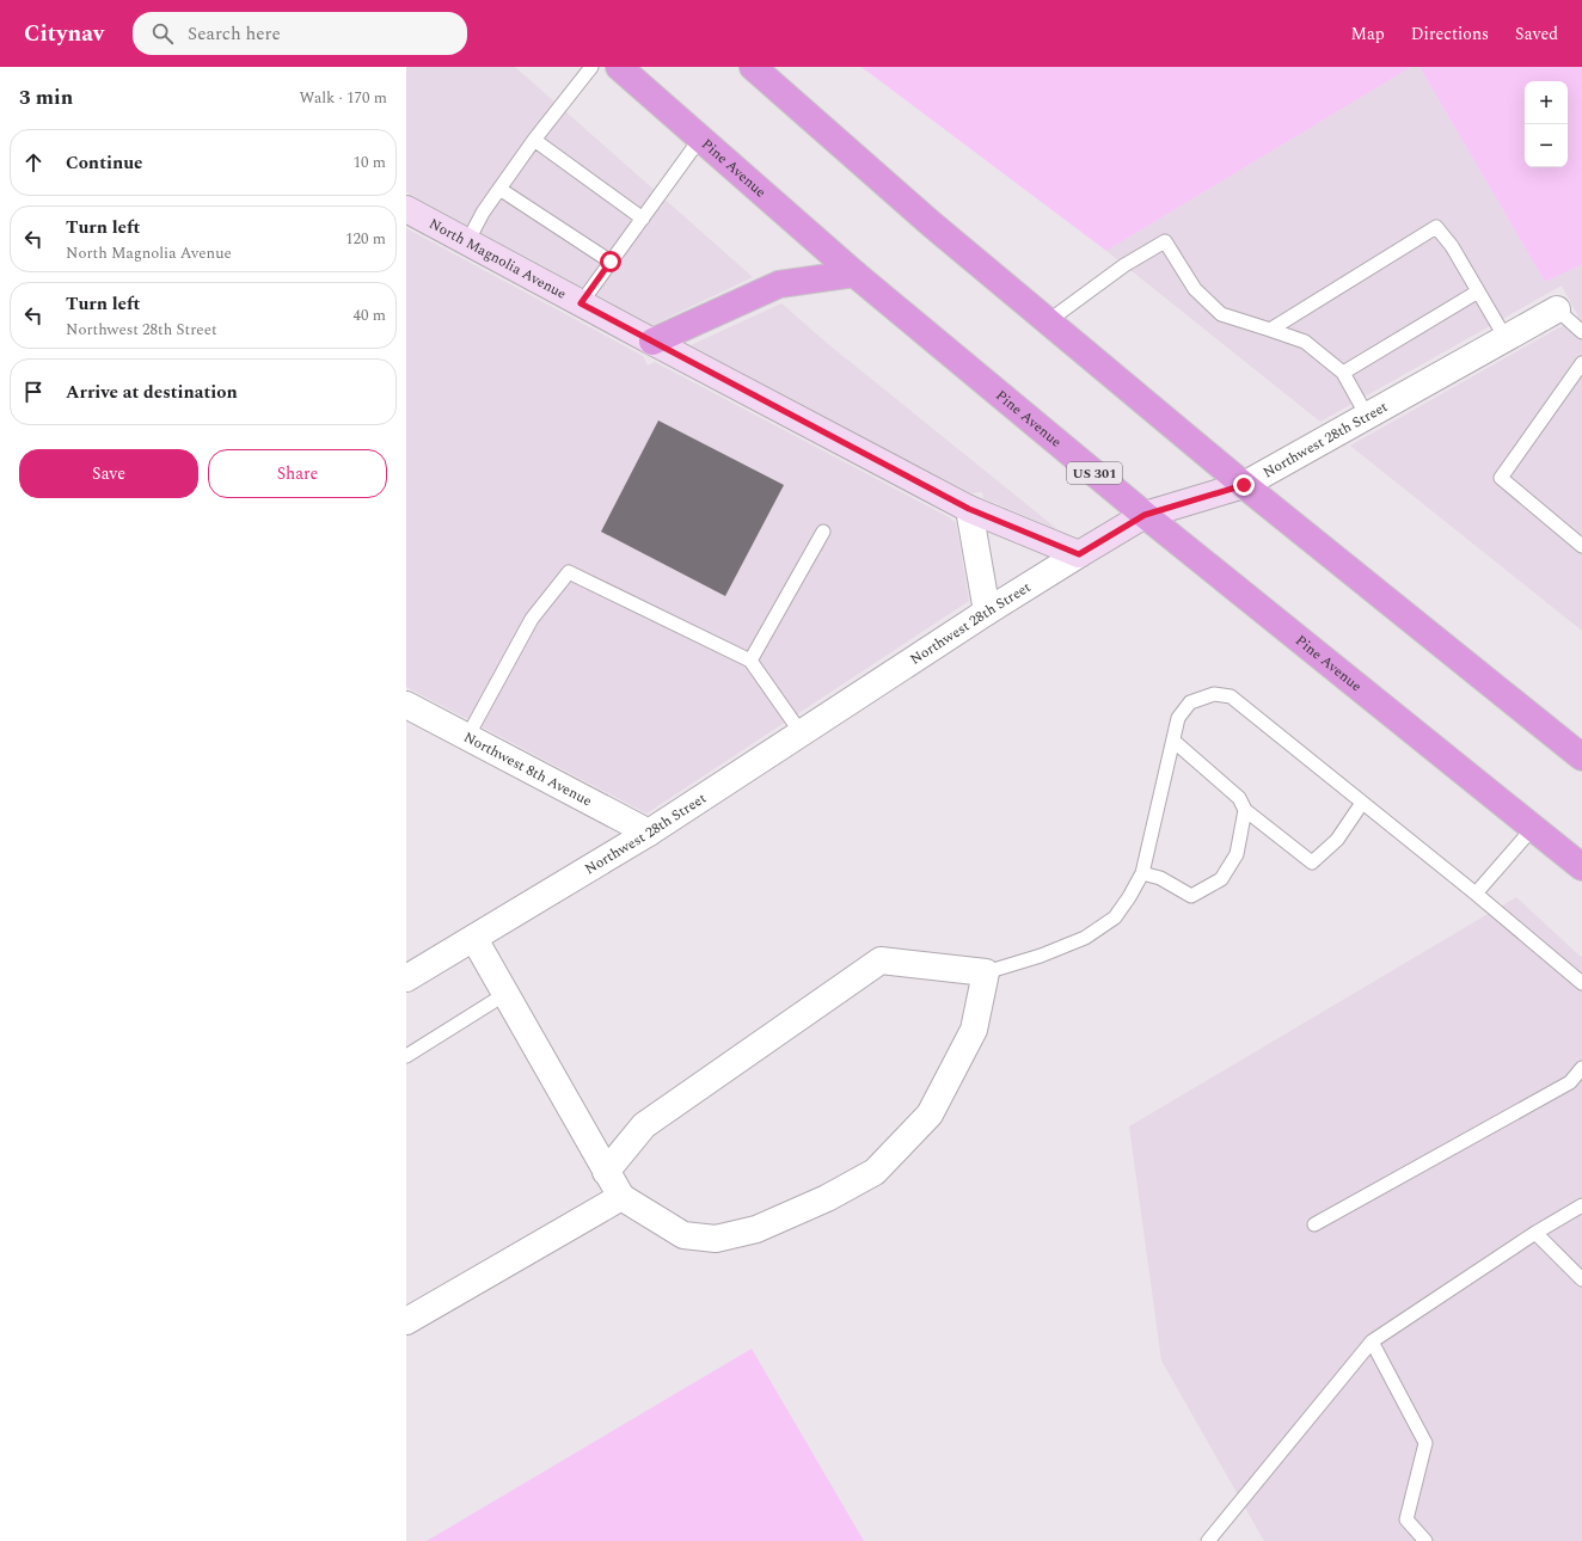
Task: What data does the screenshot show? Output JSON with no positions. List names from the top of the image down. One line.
{"streets":{"highway":["Pine Avenue","US 301"],"main road":["North Magnolia Avenue","Northwest 28th Street"],"street":["Northwest 8th Avenue"]},"crossings":[["Pine Avenue","Northwest 28th Street"],["North Magnolia Avenue","Northwest 28th Street"],["Northwest 28th Street","Northwest 8th Avenue"]],"page":{"header":"Citynav","search":"Search here","nav":["Map","Directions","Saved"],"heading":["3 min","Walk · 170 m"],"map_buttons":["+","−"],"list":[["Continue","10 m"],["Turn left","North Magnolia Avenue","120 m"],["Turn left","Northwest 28th Street","40 m"],"Arrive at destination"],"buttons":["Save","Share"]}}
